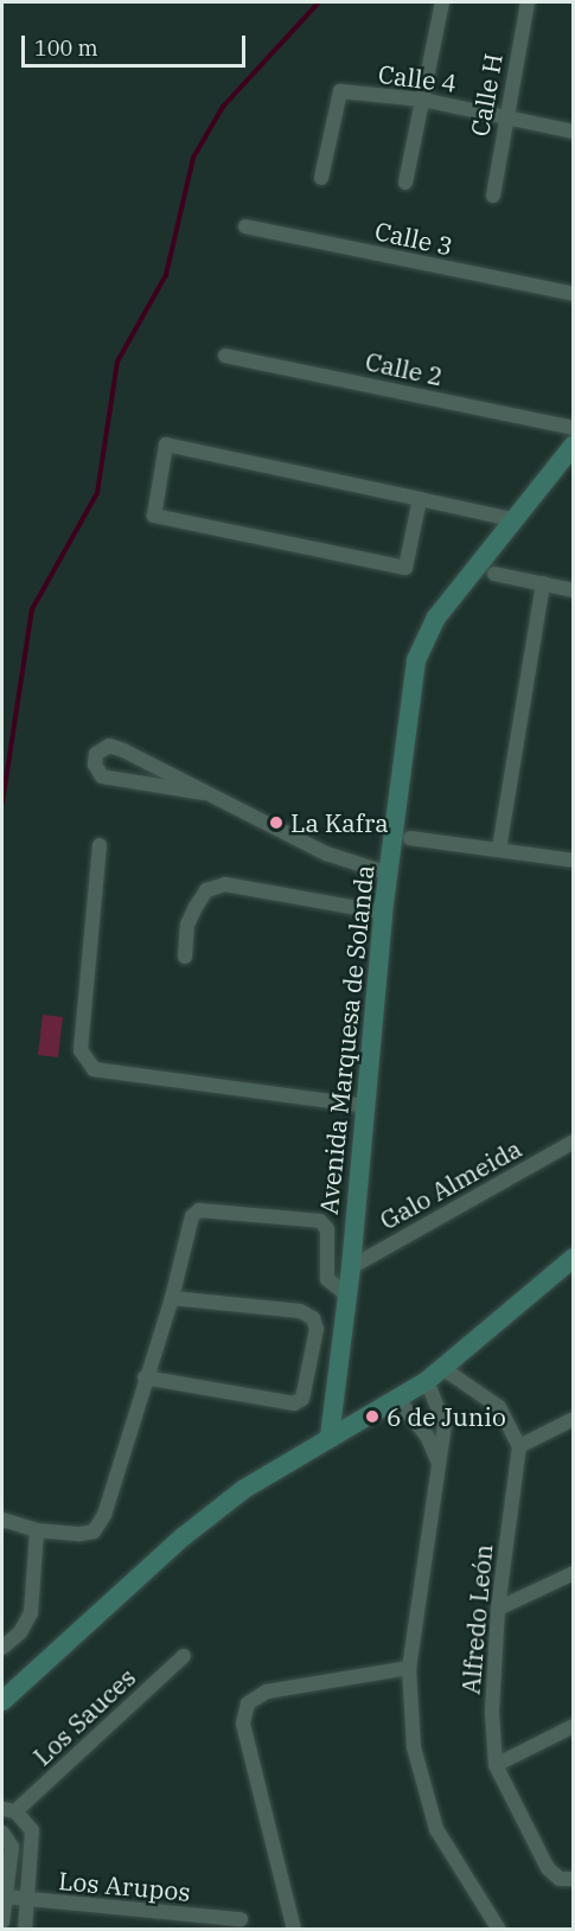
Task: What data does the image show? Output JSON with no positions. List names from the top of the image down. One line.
{"streets":{"street":["Calle 4","Calle H","Calle 3","Calle 2","Avenida Marquesa de Solanda","Galo Almeida","Alfredo León","Los Sauces","Los Arupos"]},"crossings":[["Calle 4","Calle H"],["Avenida Marquesa de Solanda","Galo Almeida"]],"places":["La Kafra","6 de Junio"],"scale_bar":"100 m"}
